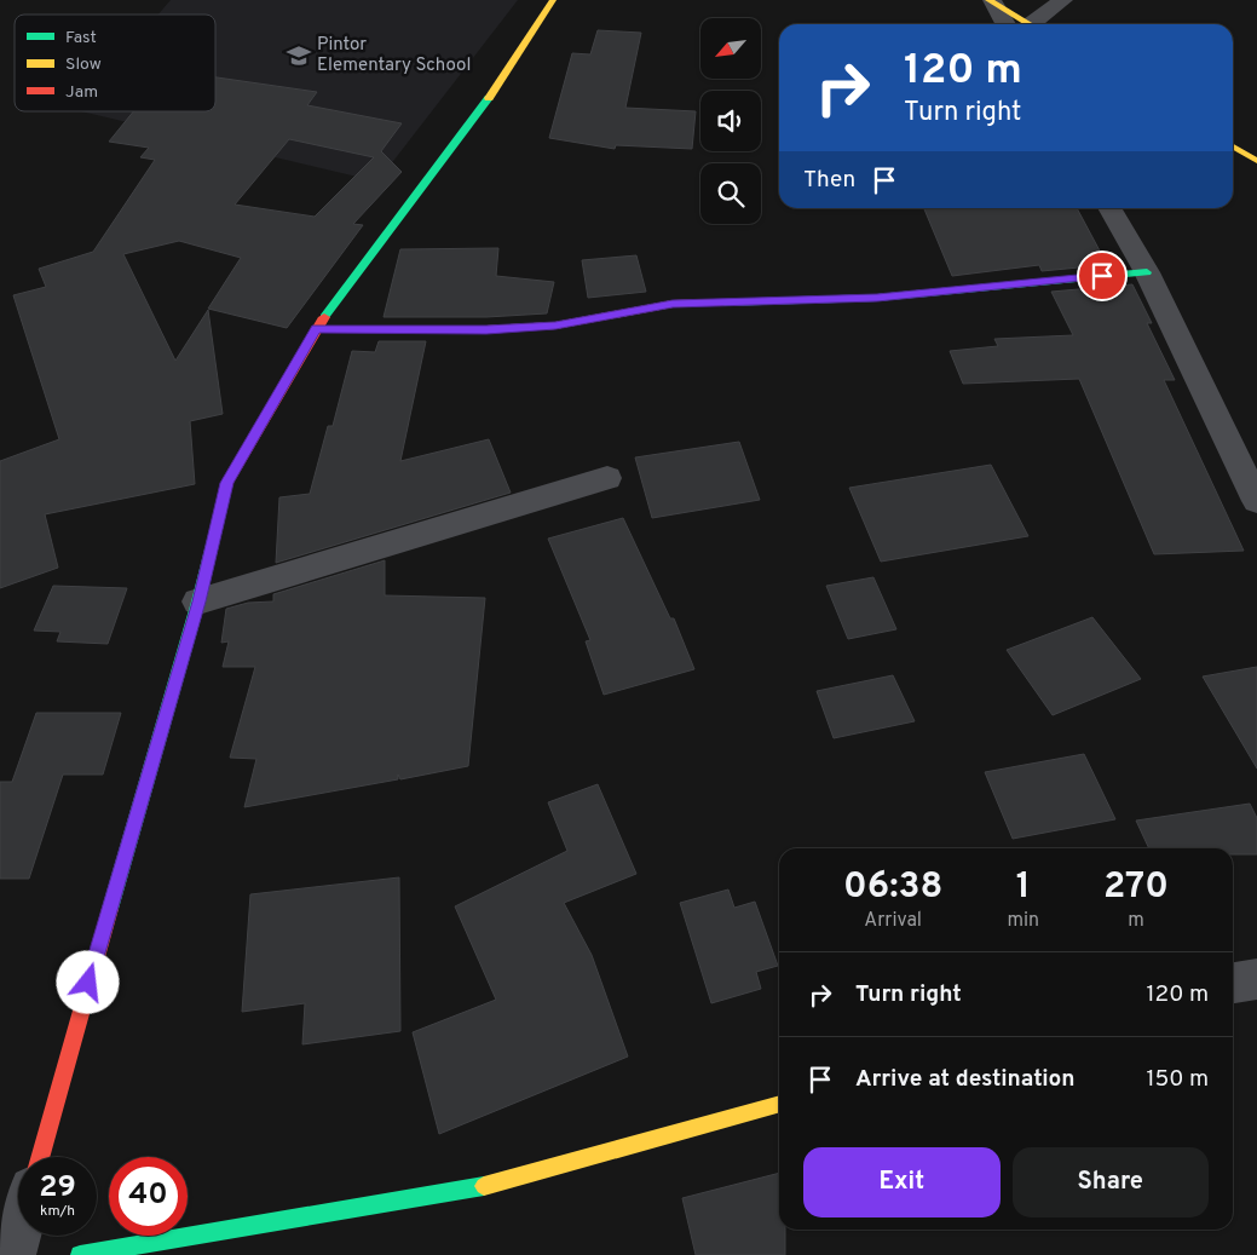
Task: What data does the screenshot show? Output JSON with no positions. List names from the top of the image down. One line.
{"places":{"school or university":["Pintor Elementary School"]},"legend":["Fast","Slow","Jam"],"north":"bottom left","page":{"turn":["120 m","Turn right"],"then":"Then","eta":["06:38","Arrival","1","min","270","m"],"list":[{"name":"Turn right","value":"120 m"},{"name":"Arrive at destination","value":"150 m"}],"buttons":["Exit","Share"],"speed":"29 km/h","limit":"40"}}
